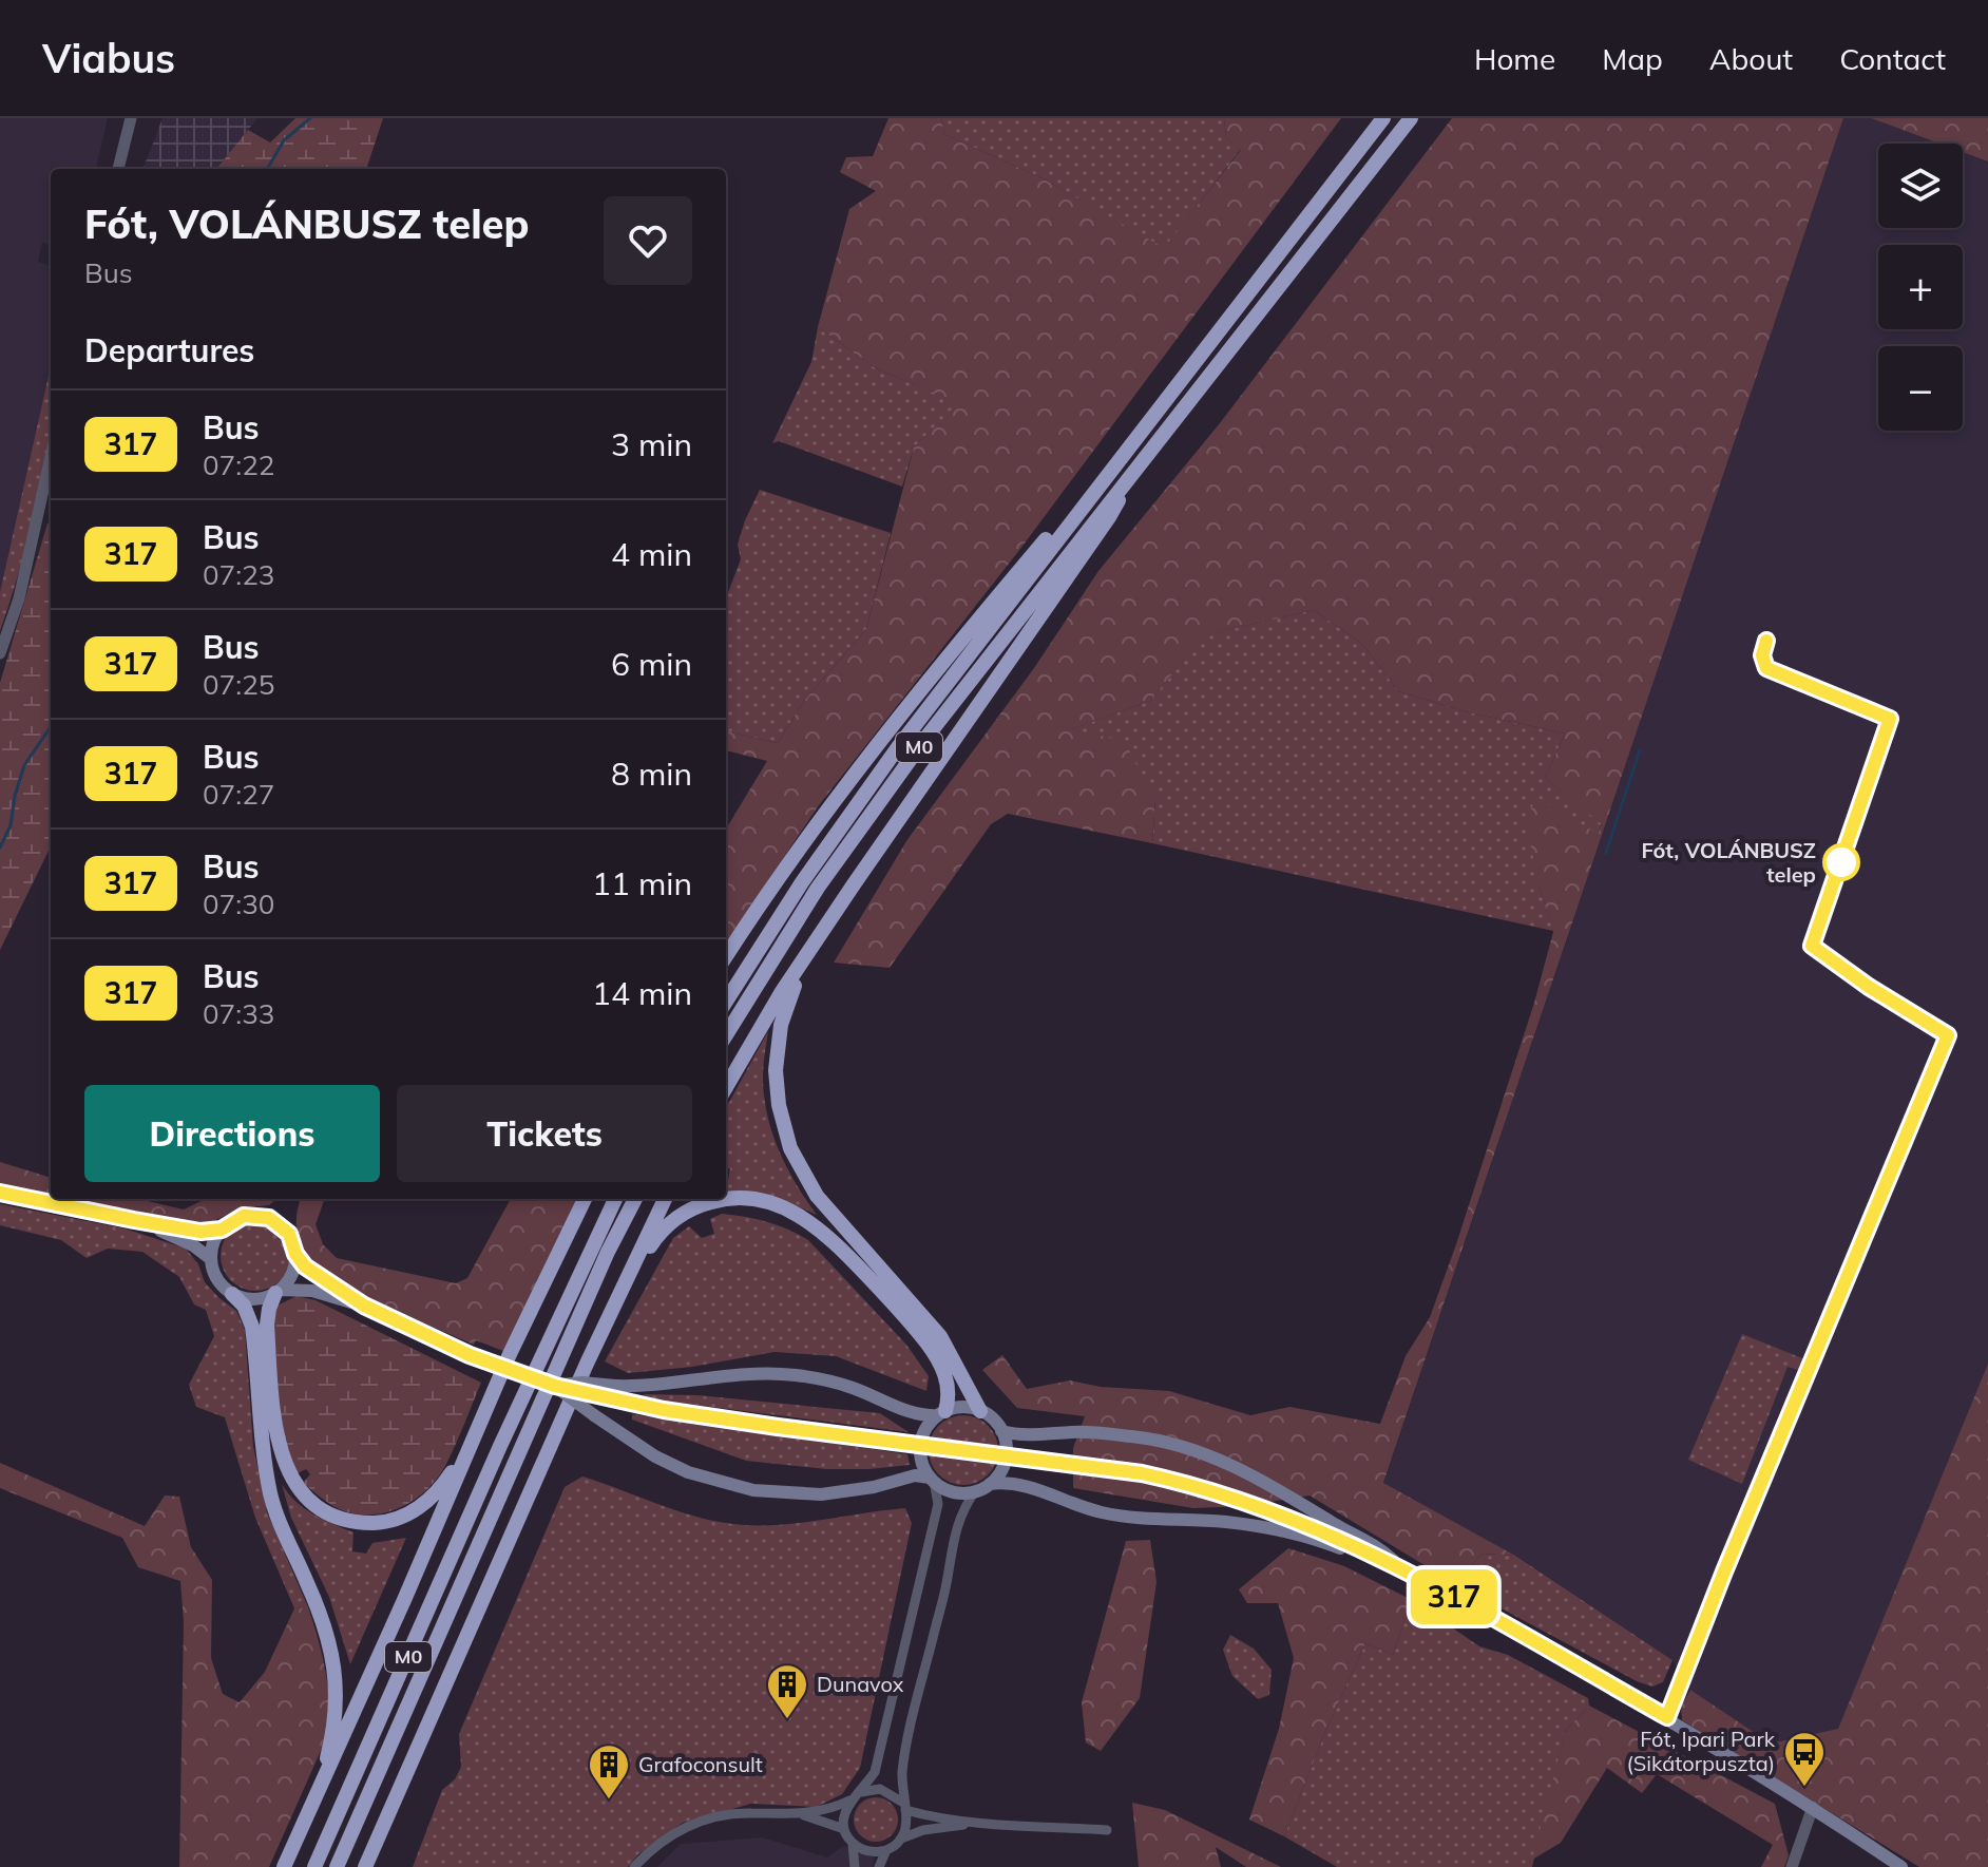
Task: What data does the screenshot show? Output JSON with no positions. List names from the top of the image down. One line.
{"streets":{"highway":["M0"]},"places":{"other":["Fót, VOLÁNBUSZ telep"],"building":["Dunavox","Grafoconsult"],"bus stop":["Fót, Ipari Park (Sikátorpuszta)"]},"lines":["bus line 317"],"page":{"header":"Viabus","nav":["Home","Map","About","Contact"],"on_map":"317","map_buttons":["+","−"],"heading":[["Fót, VOLÁNBUSZ telep","Bus"],"Departures"],"list":[{"mark":"317","name":"Bus","note":"07:22","value":"3 min"},{"mark":"317","name":"Bus","note":"07:23","value":"4 min"},{"mark":"317","name":"Bus","note":"07:25","value":"6 min"},{"mark":"317","name":"Bus","note":"07:27","value":"8 min"},{"mark":"317","name":"Bus","note":"07:30","value":"11 min"},{"mark":"317","name":"Bus","note":"07:33","value":"14 min"}],"buttons":["Directions","Tickets"]}}
